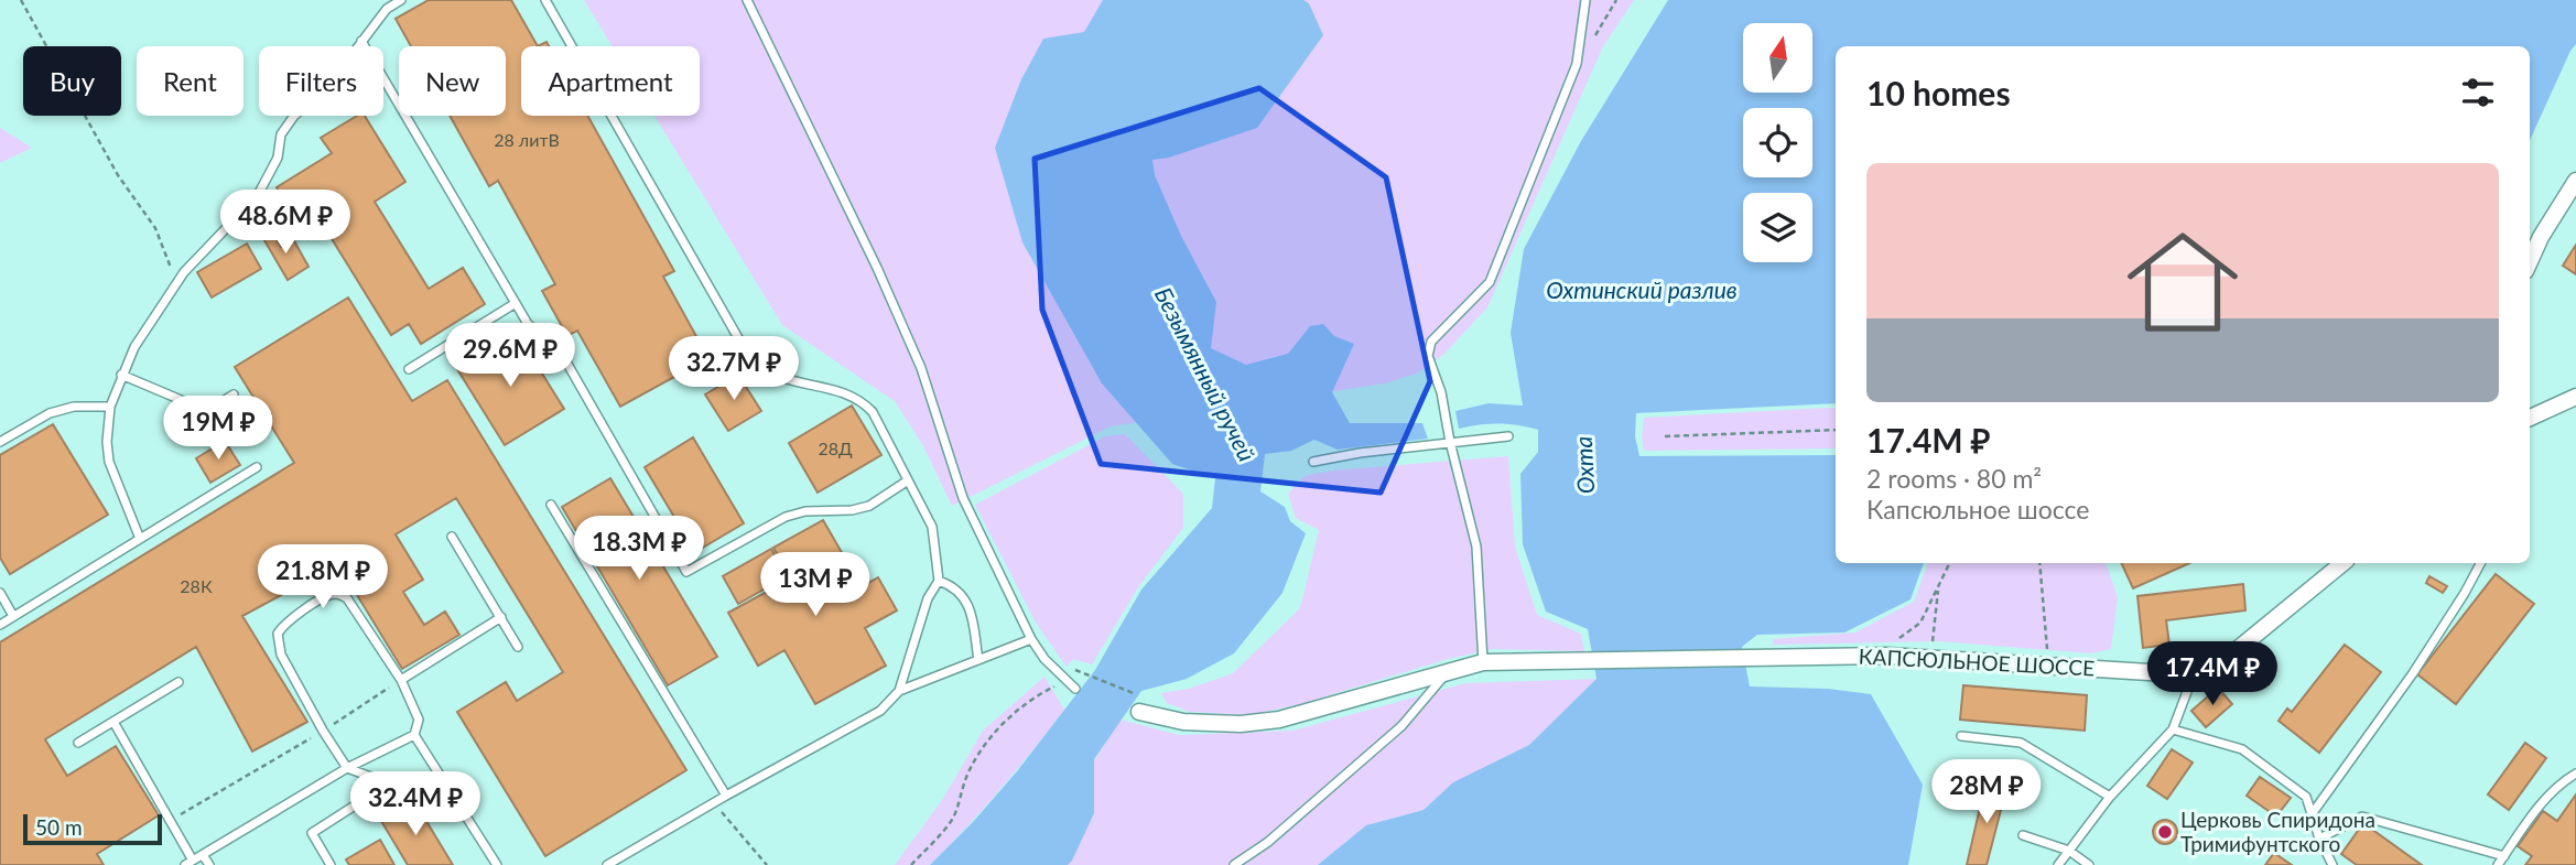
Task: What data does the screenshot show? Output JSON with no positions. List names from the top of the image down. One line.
{"streets":{"street":["КАПСЮЛЬНОЕ ШОССЕ"]},"water":["Охтинский разлив","Безымянный ручей","Охта"],"places":["Церковь Спиридона Тримифунтского"],"house_numbers":["28 литВ","28Д","28К"],"scale_bar":"50 m","north":"top","page":{"chip":["Buy","Rent","Filters","New","Apartment"],"heading":"10 homes","list":[{"name":"17.4M ₽","note":"2 rooms · 80 m² · Капсюльное шоссе"}],"price":["48.6M ₽","29.6M ₽","32.7M ₽","19M ₽","18.3M ₽","21.8M ₽","13M ₽","17.4M ₽","28M ₽","32.4M ₽"],"scale":"50 m"}}
